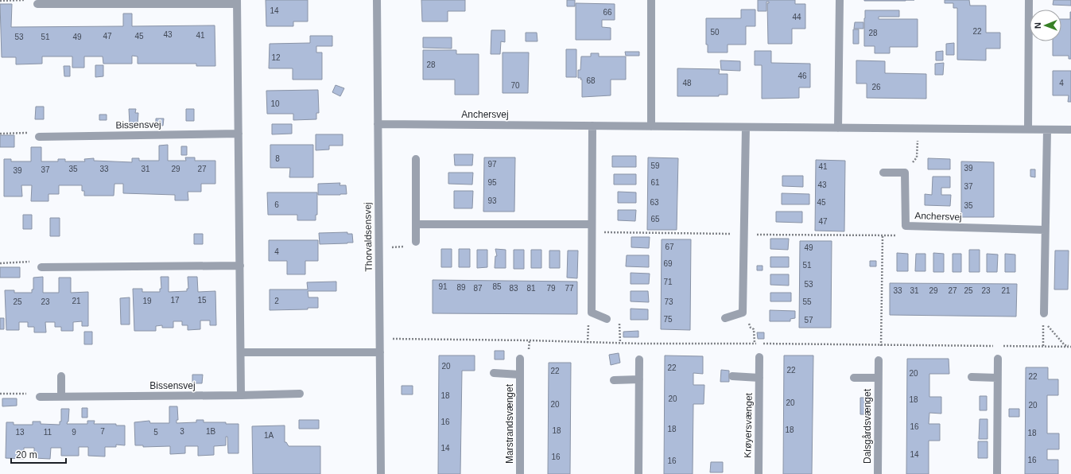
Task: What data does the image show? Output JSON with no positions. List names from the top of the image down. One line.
{"streets":{"street":["Anchersvej","Bissensvej","Thorvaldsensvej","Marstrandsvænget","Krøyersvænget","Dalsgårdsvænget"]},"crossings":[["Anchersvej","Thorvaldsensvej"]],"house_numbers":["14","66","44","22","50","28","43","41","47","45","53","51","49","12","28","46","68","48","4","70","26","10","8","97","59","41","39","35","33","31","29","27","37","39","95","61","43","37","93","63","45","6","35","65","47","67","49","4","69","51","71","53","91","85","89","87","83","81","79","77","33","31","29","27","25","23","21","17","15","21","19","2","25","23","73","55","75","57","20","22","22","22","20","22","18","20","18","20","20","20","16","16","18","18","18","7","3","1B","13","11","9","5","18","1A","14","14","16","16","16"],"scale_bar":"20 m","north":"left"}
